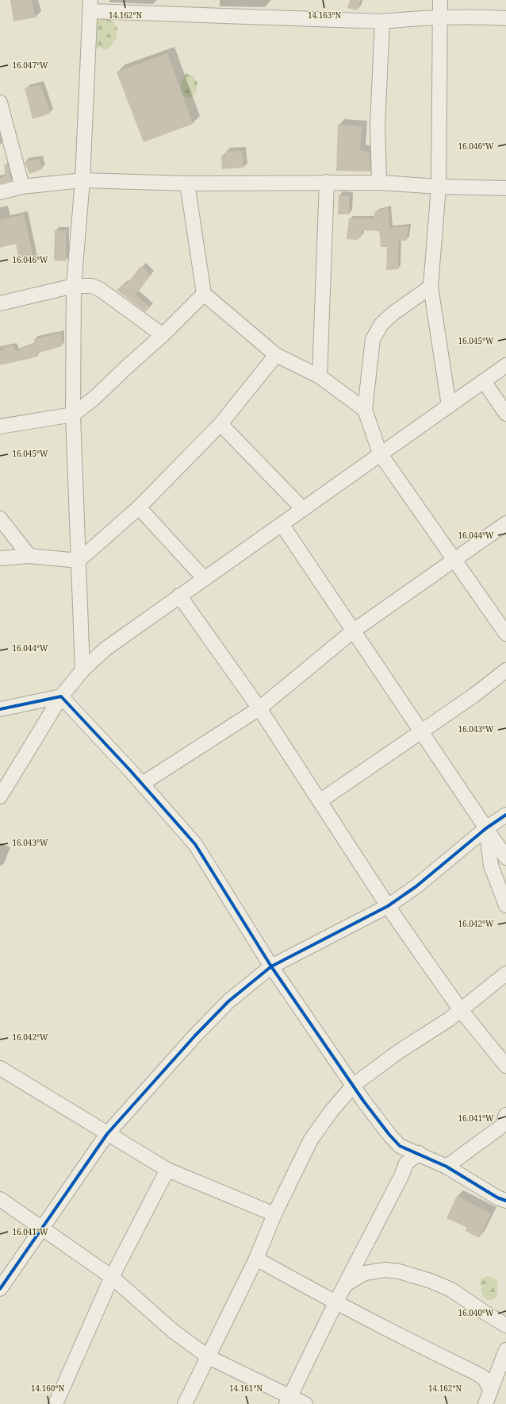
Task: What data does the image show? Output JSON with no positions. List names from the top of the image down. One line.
{"coordinates":["14.162°N","14.163°N","16.047°W","16.046°W","16.045°W","16.044°W","16.043°W","16.042°W","16.041°W","16.040°W","14.160°N","14.161°N"]}
